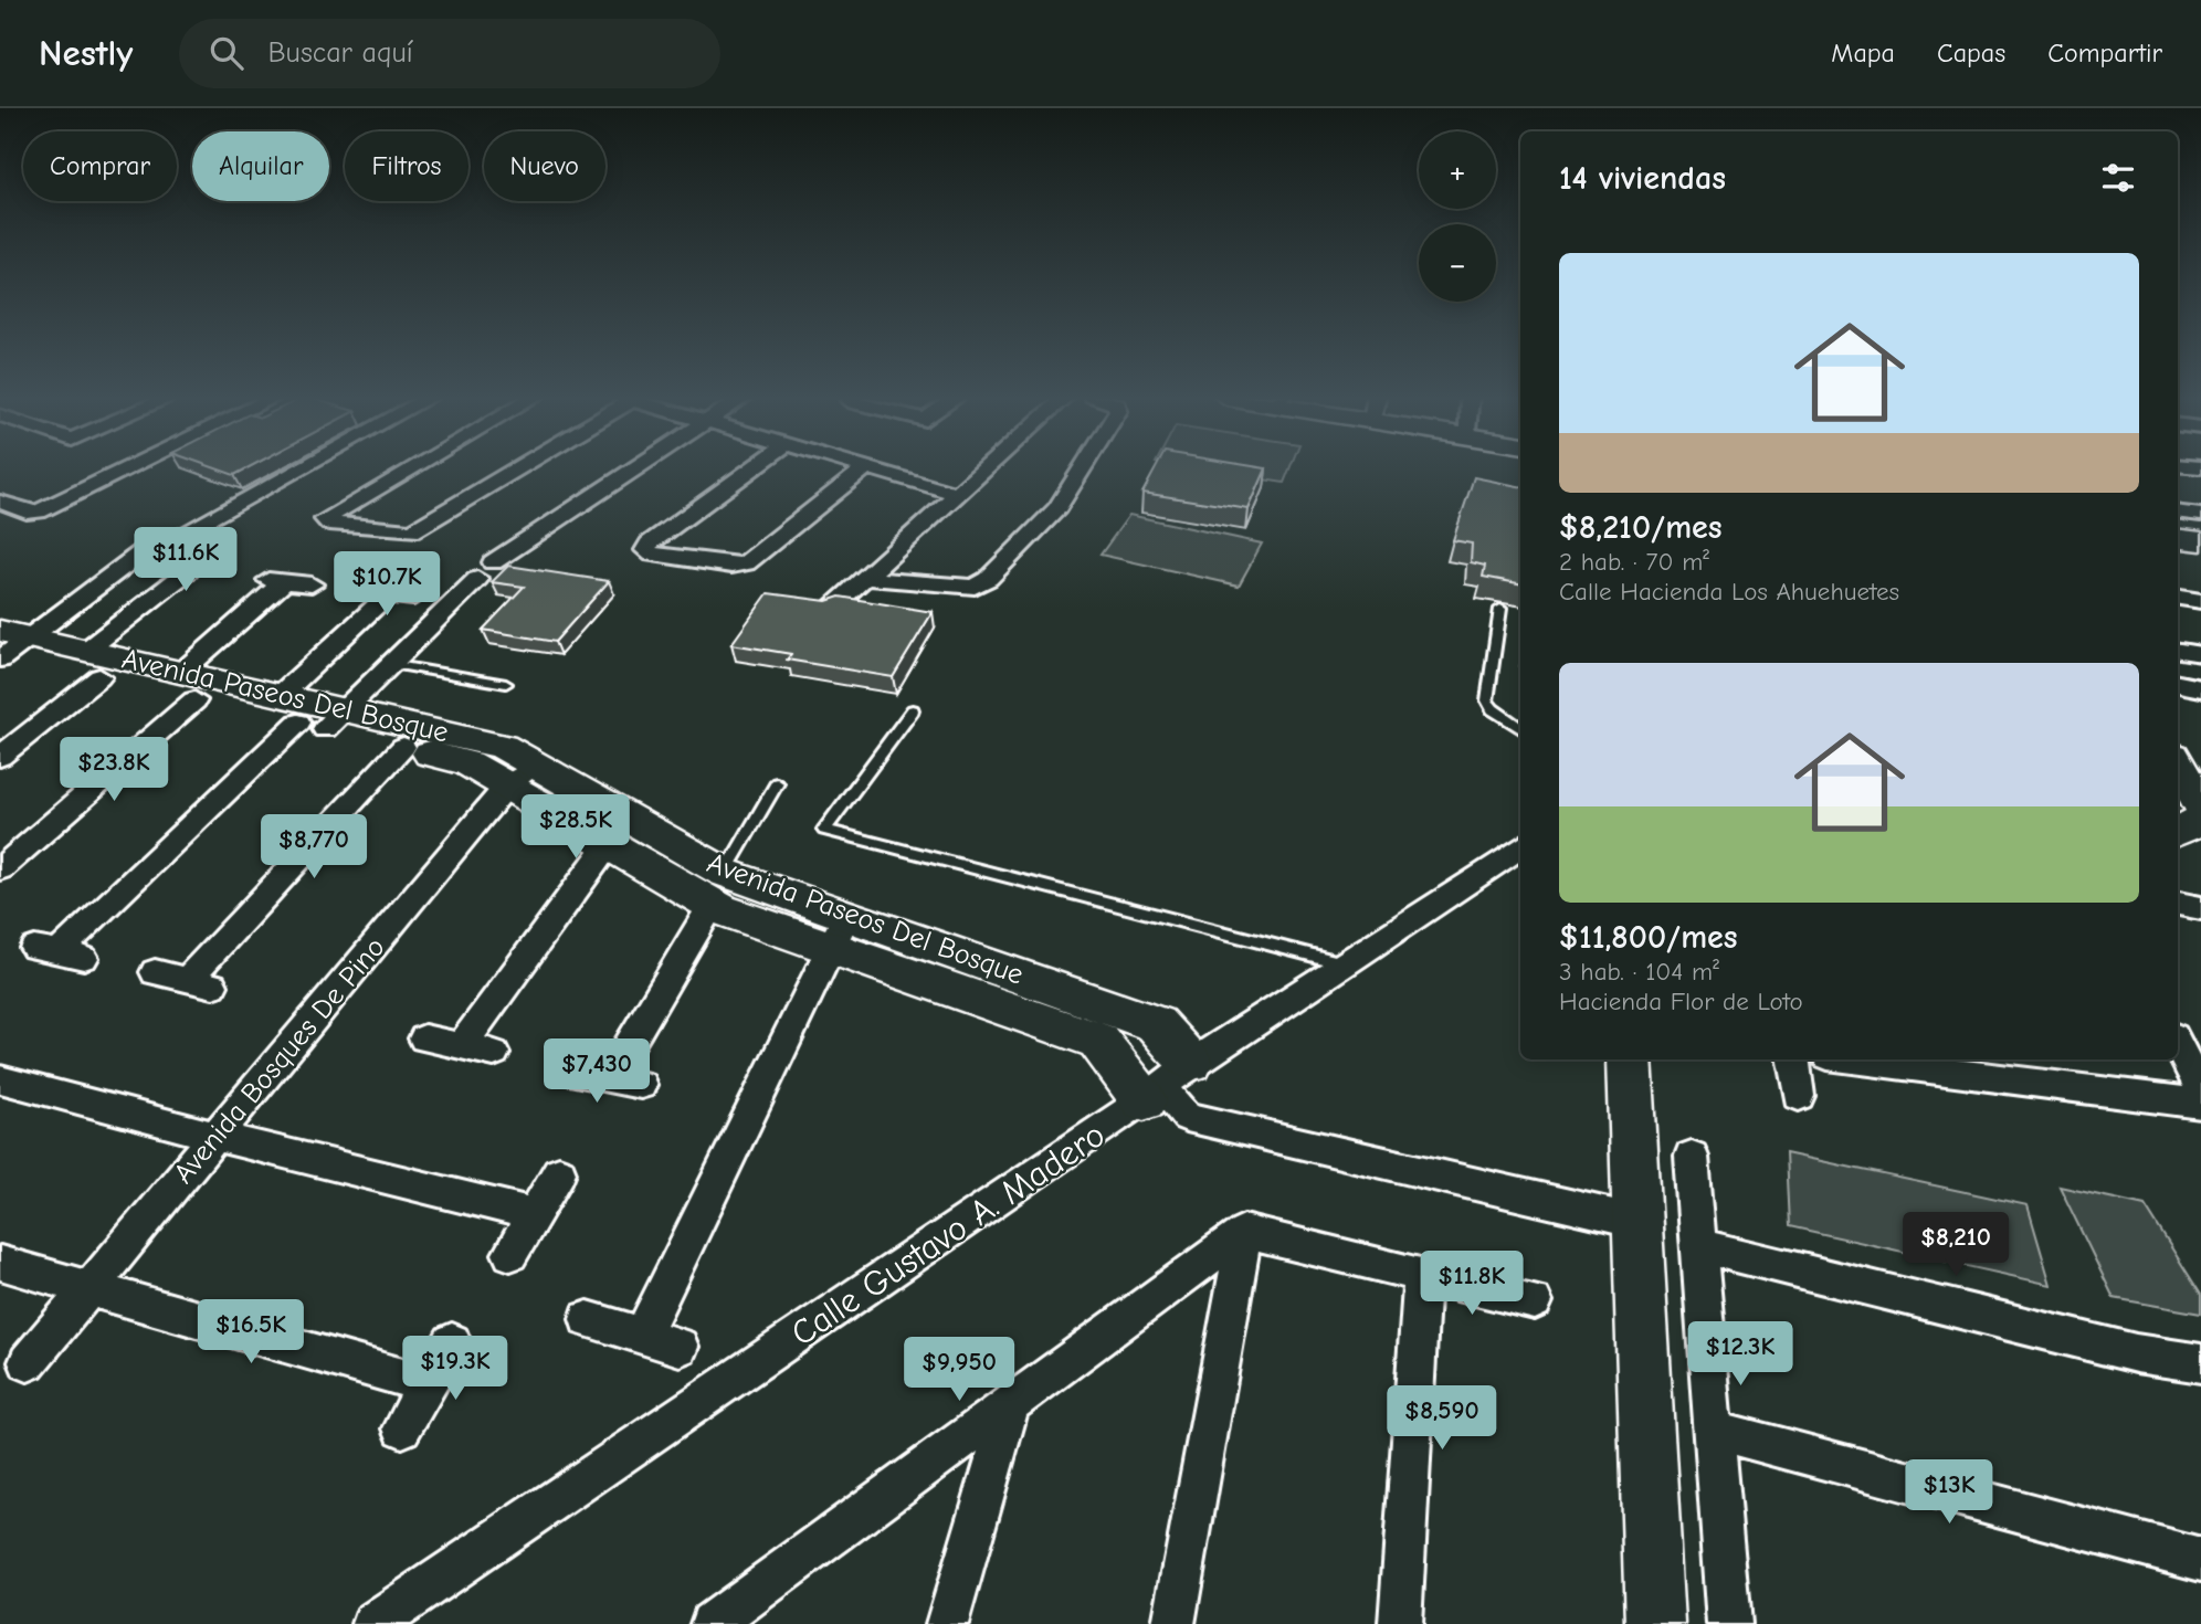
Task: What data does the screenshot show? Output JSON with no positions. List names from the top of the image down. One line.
{"streets":{"main road":["Avenida Paseos Del Bosque"],"street":["Avenida Bosques De Pino","Calle Gustavo A. Madero"]},"crossings":[["Avenida Paseos Del Bosque","Avenida Bosques De Pino"],["Avenida Paseos Del Bosque","Calle Gustavo A. Madero"]],"page":{"header":"Nestly","search":"Buscar aquí","nav":["Mapa","Capas","Compartir"],"map_buttons":["+","−"],"chip":["Comprar","Alquilar","Filtros","Nuevo"],"heading":"14 viviendas","list":[{"name":"$8,210/mes","note":"2 hab. · 70 m² · Calle Hacienda Los Ahuehuetes"},{"name":"$11,800/mes","note":"3 hab. · 104 m² · Hacienda Flor de Loto"}],"price":["$11.6K","$10.7K","$23.8K","$28.5K","$8,770","$7,430","$8,210","$11.8K","$16.5K","$12.3K","$19.3K","$9,950","$8,590","$13K"]}}
